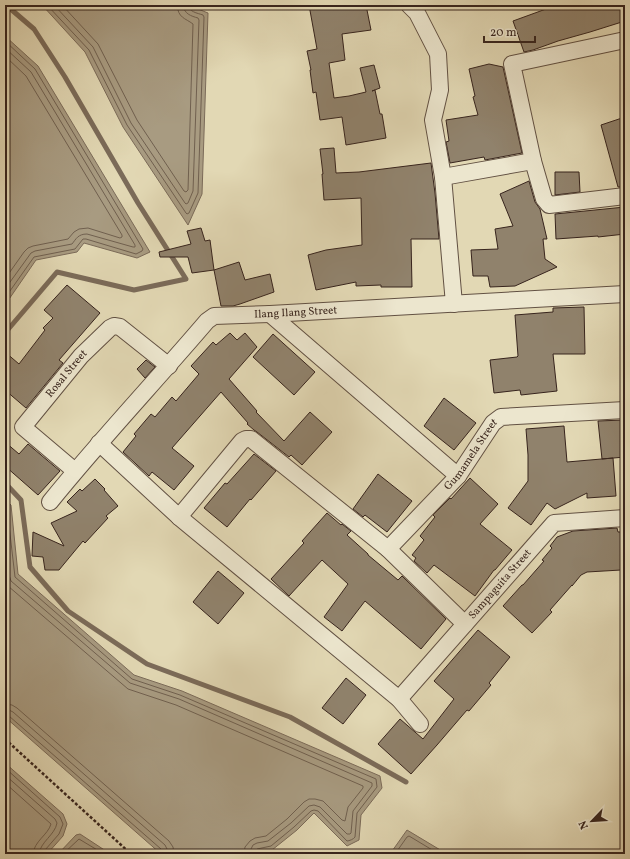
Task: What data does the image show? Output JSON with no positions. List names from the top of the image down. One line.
{"streets":{"street":["Ilang Ilang Street","Rosal Street","Gumamela Street","Sampaguita Street"]},"crossings":[["Ilang Ilang Street","Rosal Street"]],"scale_bar":"20 m","north":"bottom left"}
